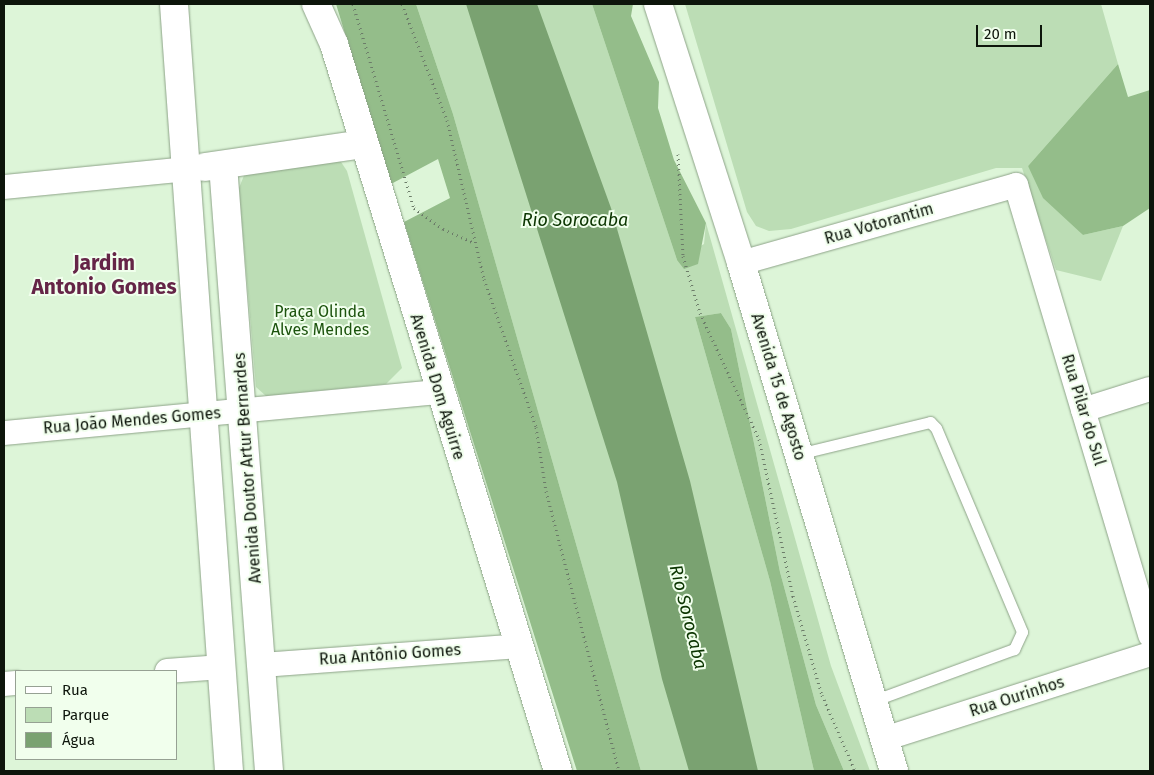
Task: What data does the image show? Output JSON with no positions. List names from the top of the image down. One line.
{"streets":{"main road":["Avenida Dom Aguirre","Avenida 15 de Agosto","Avenida Doutor Artur Bernardes"],"street":["Rua Votorantim","Rua Pilar do Sul","Rua João Mendes Gomes","Rua Antônio Gomes","Rua Ourinhos"]},"crossings":[["Rua Votorantim","Avenida 15 de Agosto"],["Rua Votorantim","Rua Pilar do Sul"],["Avenida Dom Aguirre","Rua João Mendes Gomes"],["Avenida Dom Aguirre","Rua Antônio Gomes"],["Avenida 15 de Agosto","Rua Ourinhos"],["Rua João Mendes Gomes","Avenida Doutor Artur Bernardes"],["Avenida Doutor Artur Bernardes","Rua Antônio Gomes"]],"districts":["Jardim Antonio Gomes"],"water":["Rio Sorocaba"],"parks":["Praça Olinda Alves Mendes"],"legend":["Rua","Parque","Água"],"scale_bar":"20 m"}
